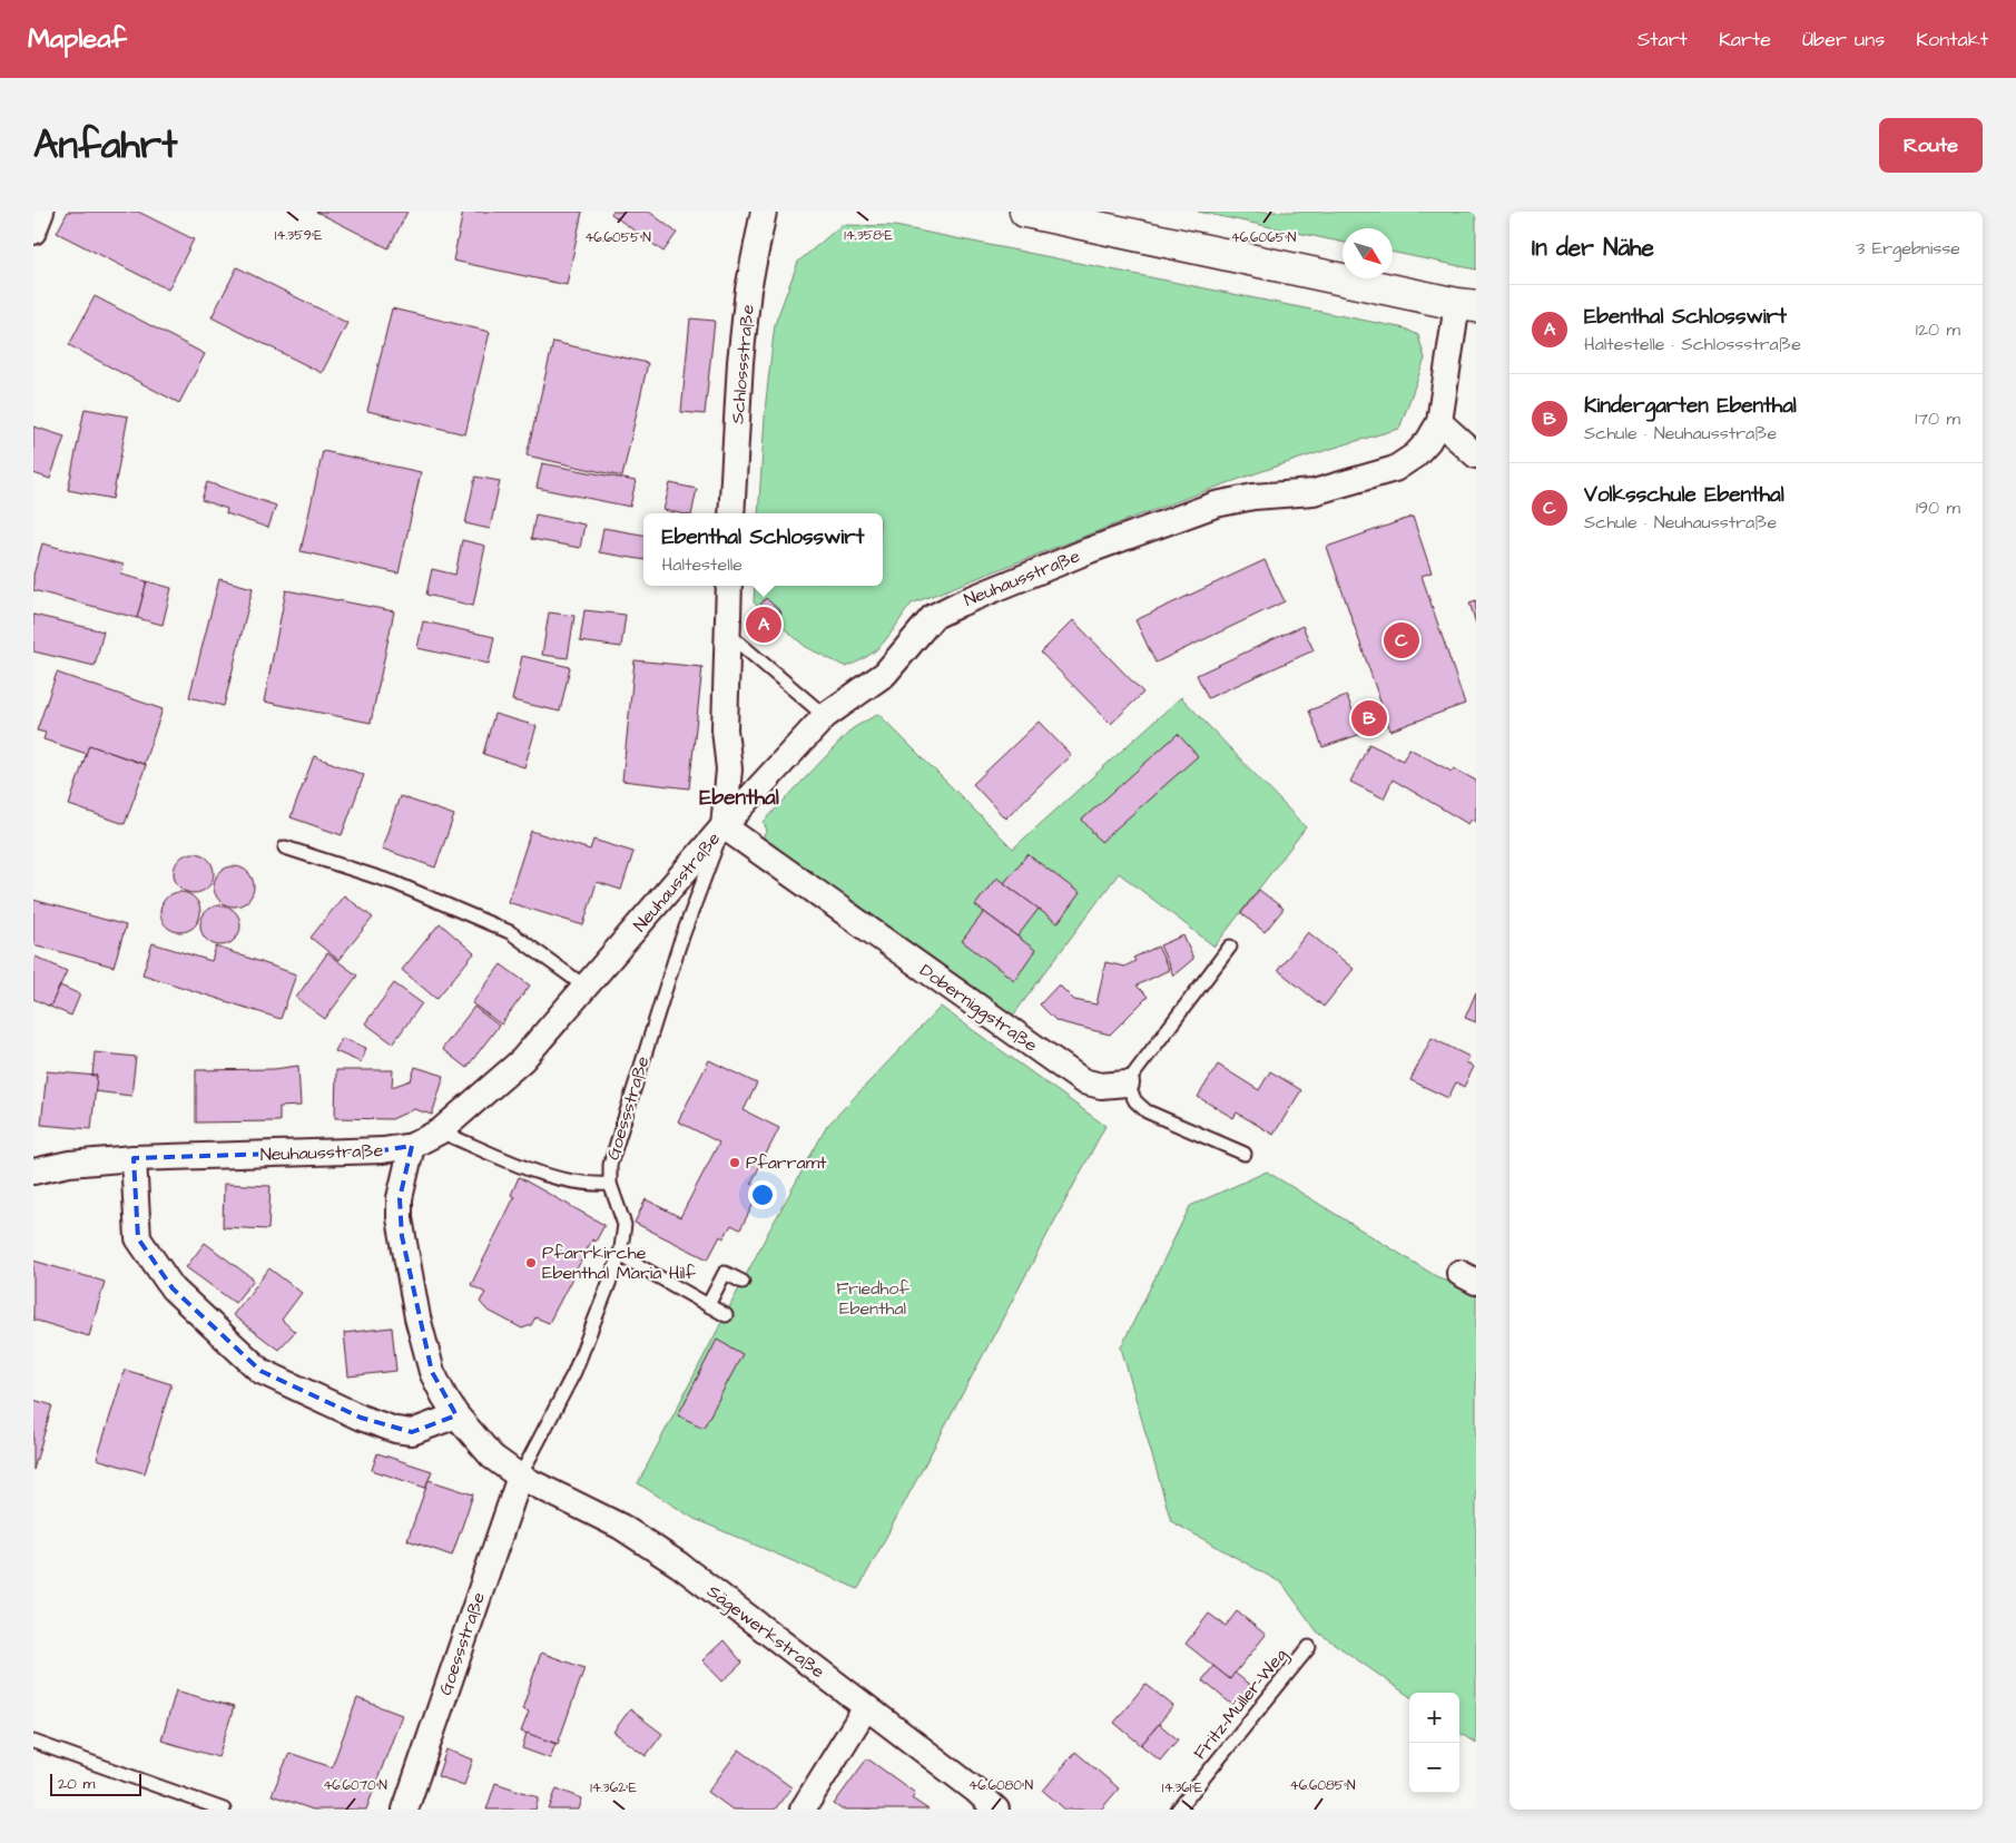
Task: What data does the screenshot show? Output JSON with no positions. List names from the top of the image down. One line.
{"streets":{"street":["Schlossstraße","Neuhausstraße","Doberniggstraße","Goessstraße","Sägewerkstraße"],"lane":["Fritz-Müller-Weg"]},"crossings":[["Neuhausstraße","Doberniggstraße"],["Neuhausstraße","Goessstraße"],["Doberniggstraße","Goessstraße"],["Goessstraße","Sägewerkstraße"]],"districts":["Ebenthal"],"parks":["Friedhof Ebenthal"],"places":["Pfarramt","Pfarrkirche Ebenthal Maria Hilf"],"scale_bar":"20 m","north":"bottom right","page":{"header":"Mapleaf","nav":["Start","Karte","Über uns","Kontakt"],"title":"Anfahrt","buttons":"Route","heading":["In der Nähe","3 Ergebnisse"],"list":[{"mark":"A","name":"Ebenthal Schlosswirt","note":"Haltestelle · Schlossstraße","value":"120 m"},{"mark":"B","name":"Kindergarten Ebenthal","note":"Schule · Neuhausstraße","value":"170 m"},{"mark":"C","name":"Volksschule Ebenthal","note":"Schule · Neuhausstraße","value":"190 m"}],"popup":["Ebenthal Schlosswirt","Haltestelle"],"pins":["A","C","B"],"map_buttons":["+","−"],"scale":"20 m"},"coordinates":["14.359°E","14.358°E","46.6055°N","46.6065°N","46.6070°N","46.6080°N","46.6085°N","14.362°E","14.361°E"]}
